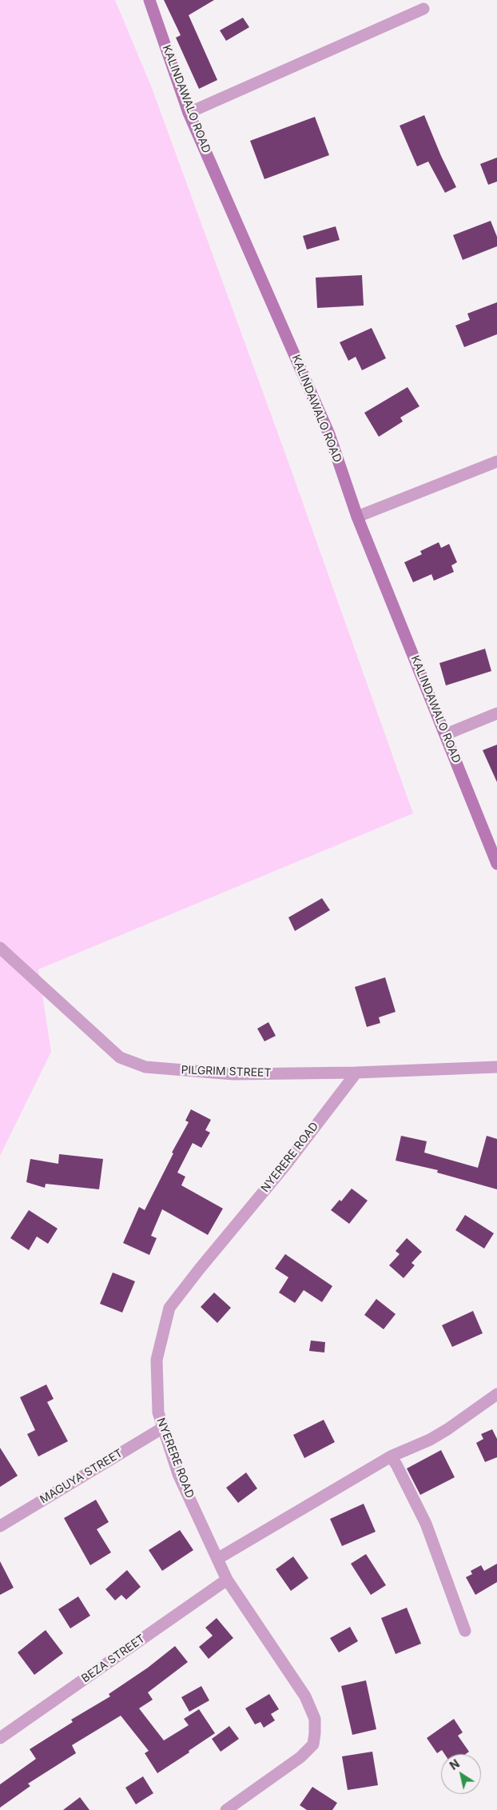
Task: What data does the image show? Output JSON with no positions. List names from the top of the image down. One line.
{"streets":{"street":["KALINDAWALO ROAD","PILGRIM STREET","NYERERE ROAD","MAGUYA STREET","BEZA STREET"]},"crossings":[["PILGRIM STREET","NYERERE ROAD"],["NYERERE ROAD","MAGUYA STREET"],["NYERERE ROAD","BEZA STREET"]],"north":"top left"}
